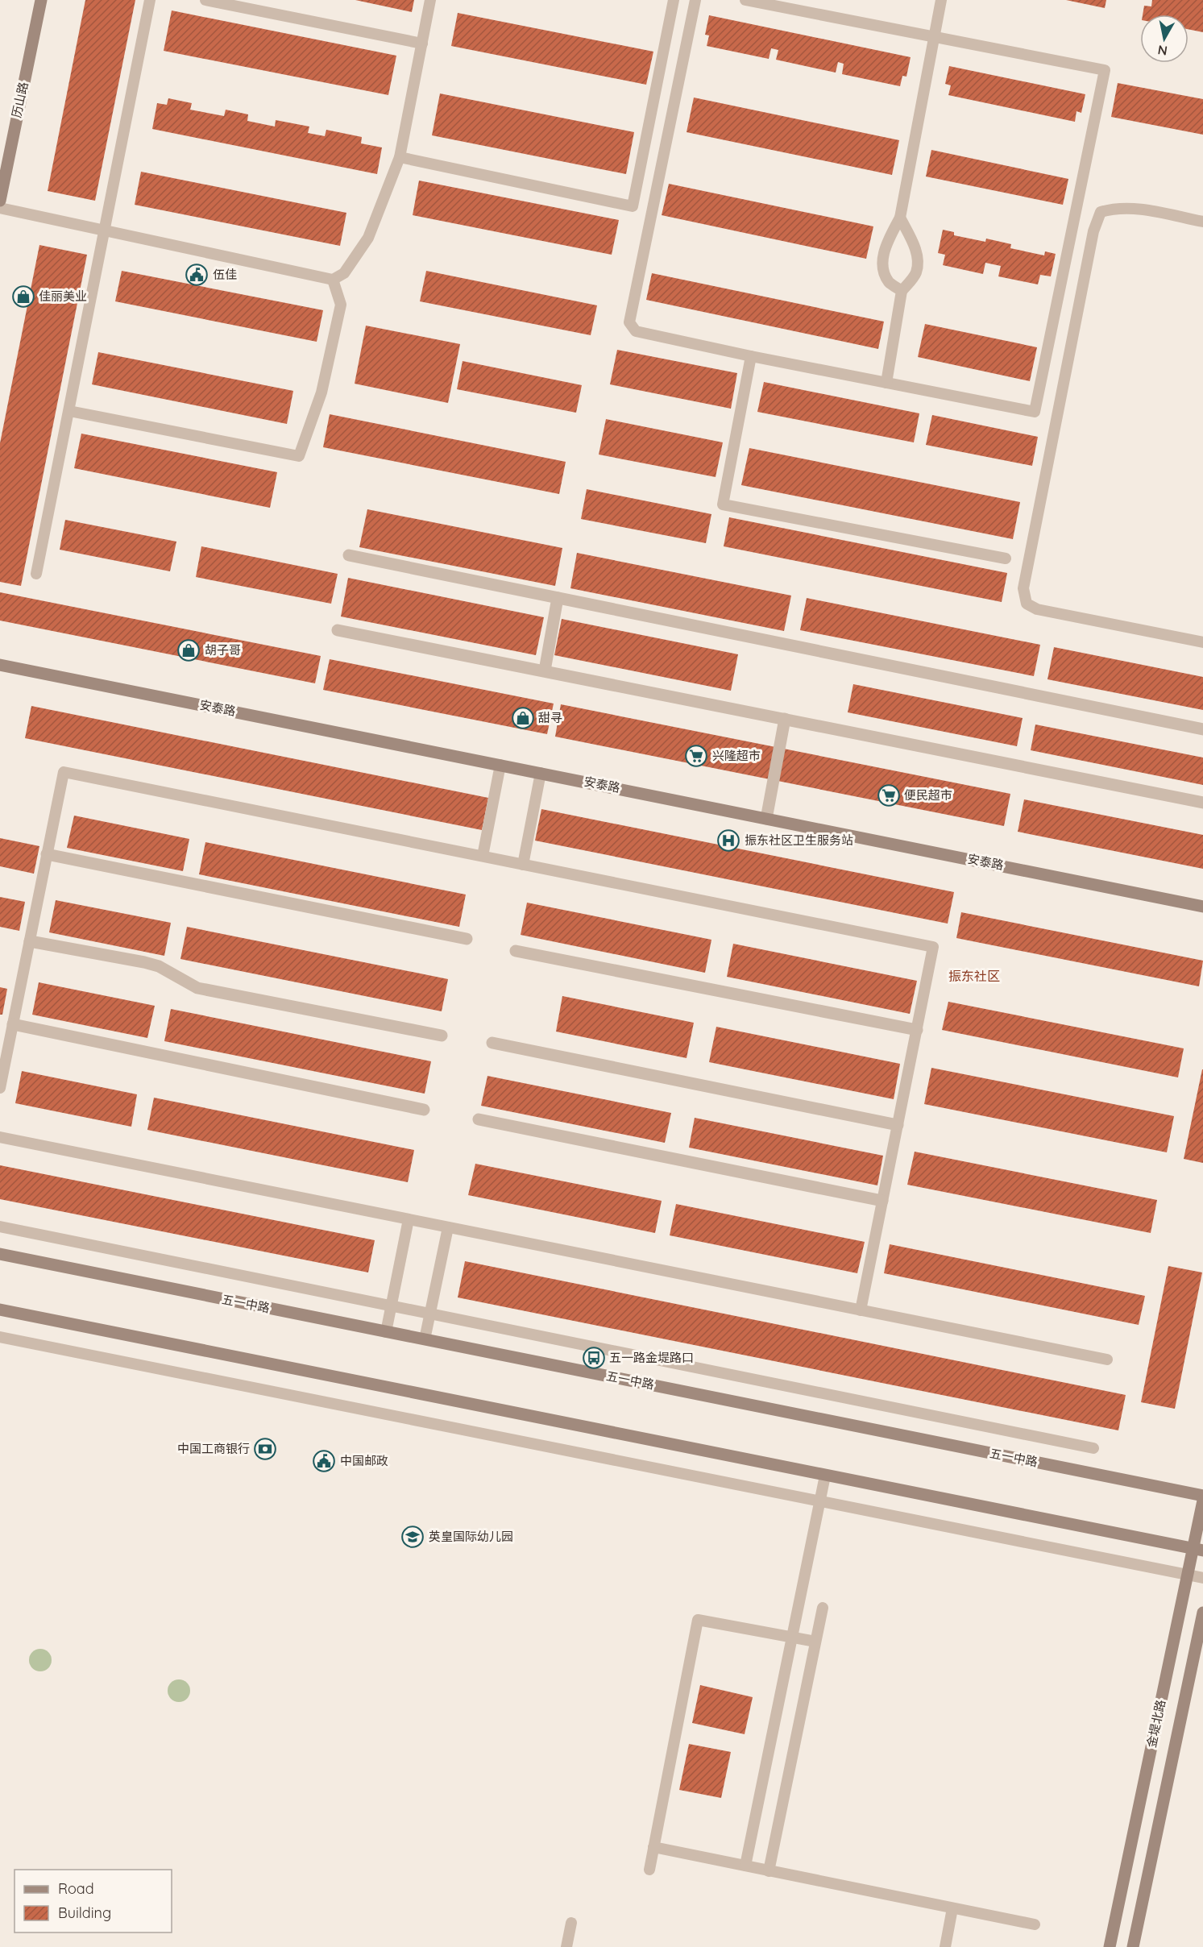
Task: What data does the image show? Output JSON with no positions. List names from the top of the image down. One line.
{"streets":{"street":["历山路","安泰路","五一中路","金堤北路"]},"districts":["振东社区"],"places":{"public building":["伍佳","中国邮政"],"shop":["佳丽美业","胡子哥","甜寻"],"supermarket":["兴隆超市","便民超市"],"hospital":["振东社区卫生服务站"],"bus stop":["五一路金堤路口"],"bank":["中国工商银行"],"school or university":["英皇国际幼儿园"]},"legend":["Road","Building"],"north":"bottom"}
